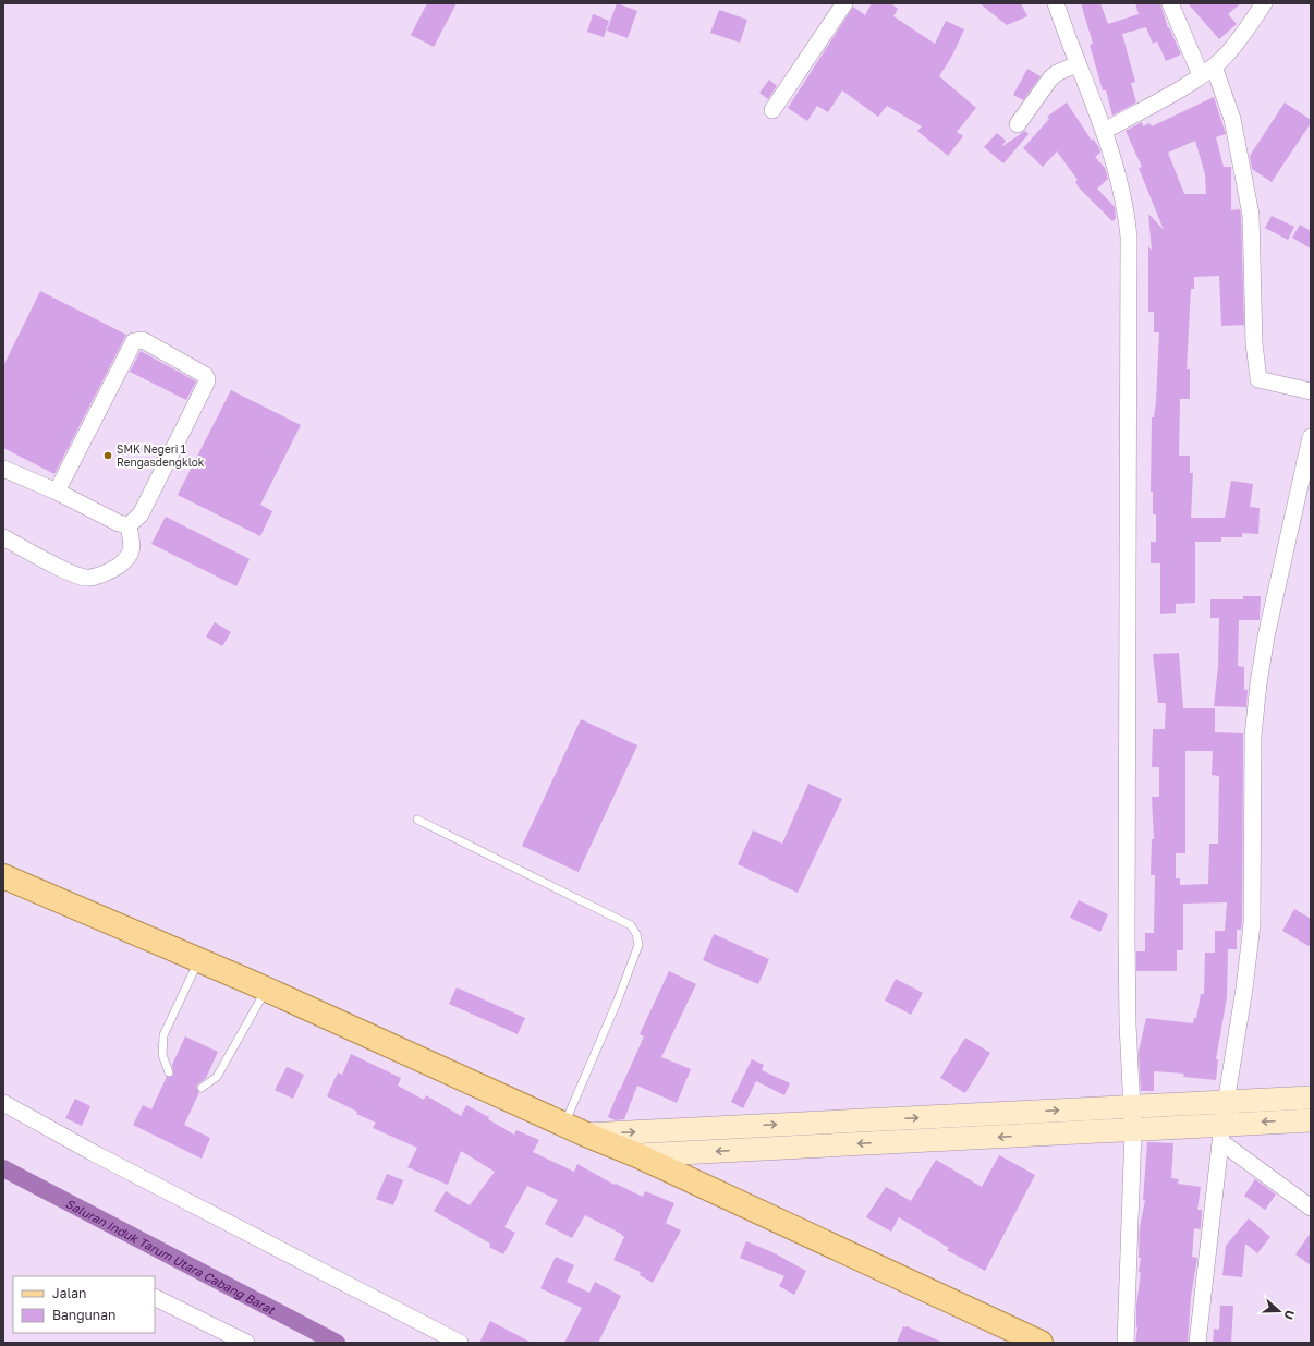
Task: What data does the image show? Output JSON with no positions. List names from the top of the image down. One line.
{"water":["Saluran Induk Tarum Utara Cabang Barat"],"places":["SMK Negeri 1 Rengasdengklok"],"legend":["Jalan","Bangunan"],"north":"right"}
